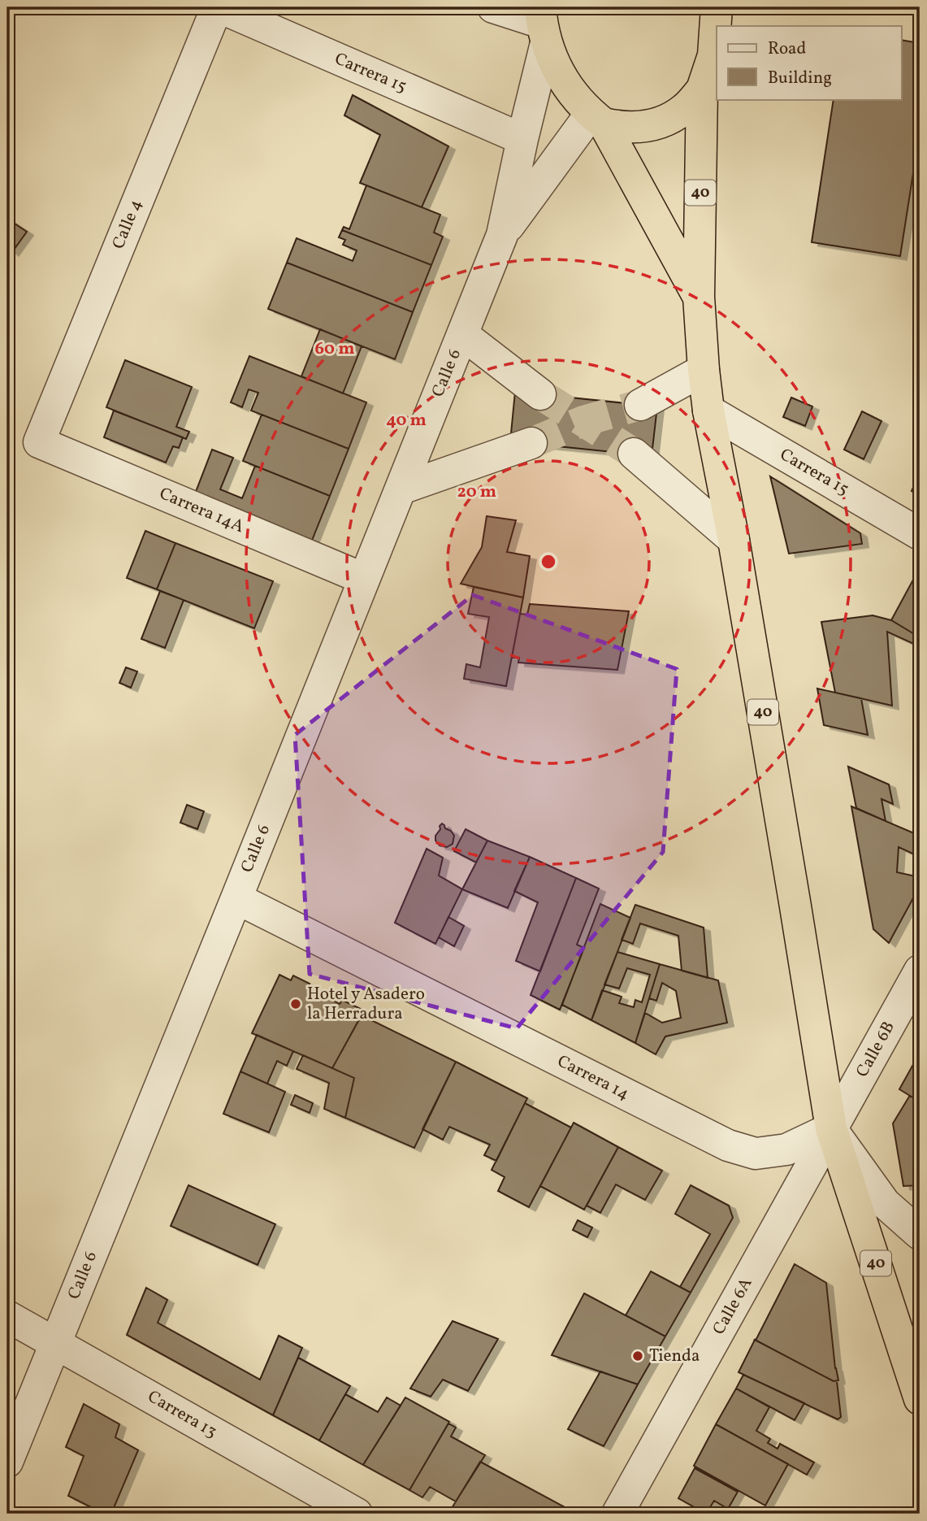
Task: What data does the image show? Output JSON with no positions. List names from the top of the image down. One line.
{"streets":{"highway":["40"],"street":["Carrera 15","Calle 4","Calle 6","Carrera 14A","Calle 6B","Carrera 14","Calle 6A","Carrera 13"]},"crossings":[["Carrera 15","40"],["Carrera 15","Calle 4"],["Carrera 15","Calle 6"],["40","Calle 6"],["40","Calle 6B"],["40","Carrera 14"],["40","Calle 6A"],["Calle 4","Carrera 14A"],["Calle 6","Carrera 14A"],["Calle 6","Carrera 14"],["Calle 6","Carrera 13"],["Calle 6B","Carrera 14"],["Calle 6B","Calle 6A"],["Carrera 14","Calle 6A"]],"places":["Hotel y Asadero la Herradura","Tienda"],"legend":["Road","Building"],"rings":["60 m","40 m","20 m"]}
